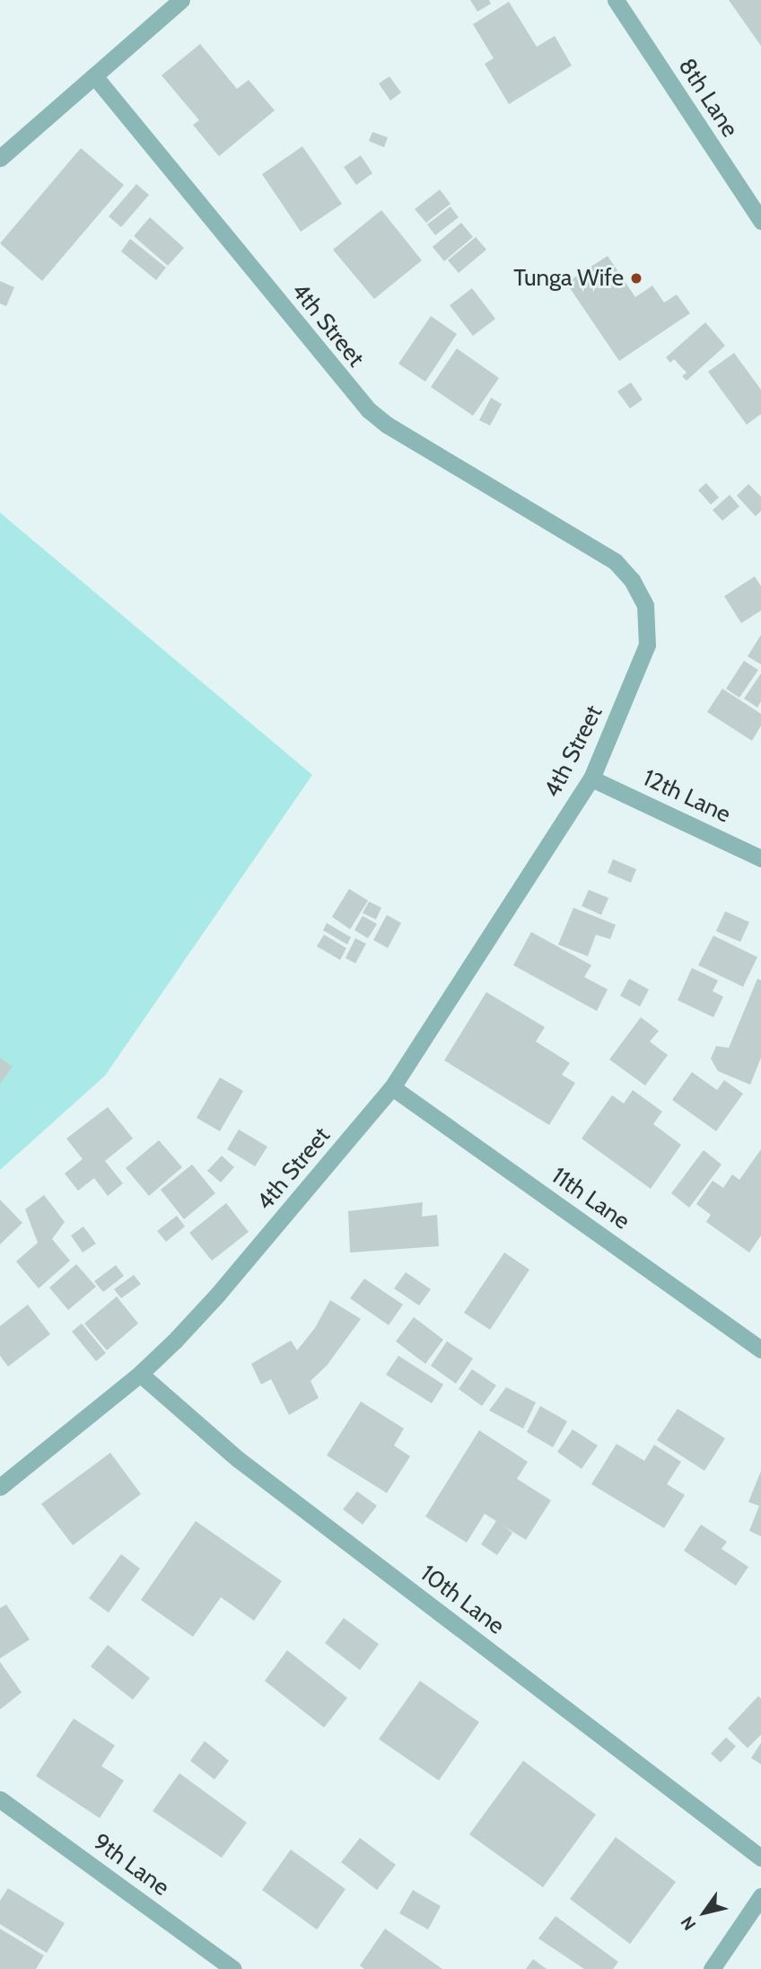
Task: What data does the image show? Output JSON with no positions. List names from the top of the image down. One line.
{"streets":{"street":["8th Lane","4th Street","12th Lane","11th Lane","10th Lane","9th Lane"]},"crossings":[["4th Street","12th Lane"],["4th Street","11th Lane"],["4th Street","10th Lane"]],"places":["Tunga Wife"],"north":"bottom left"}
